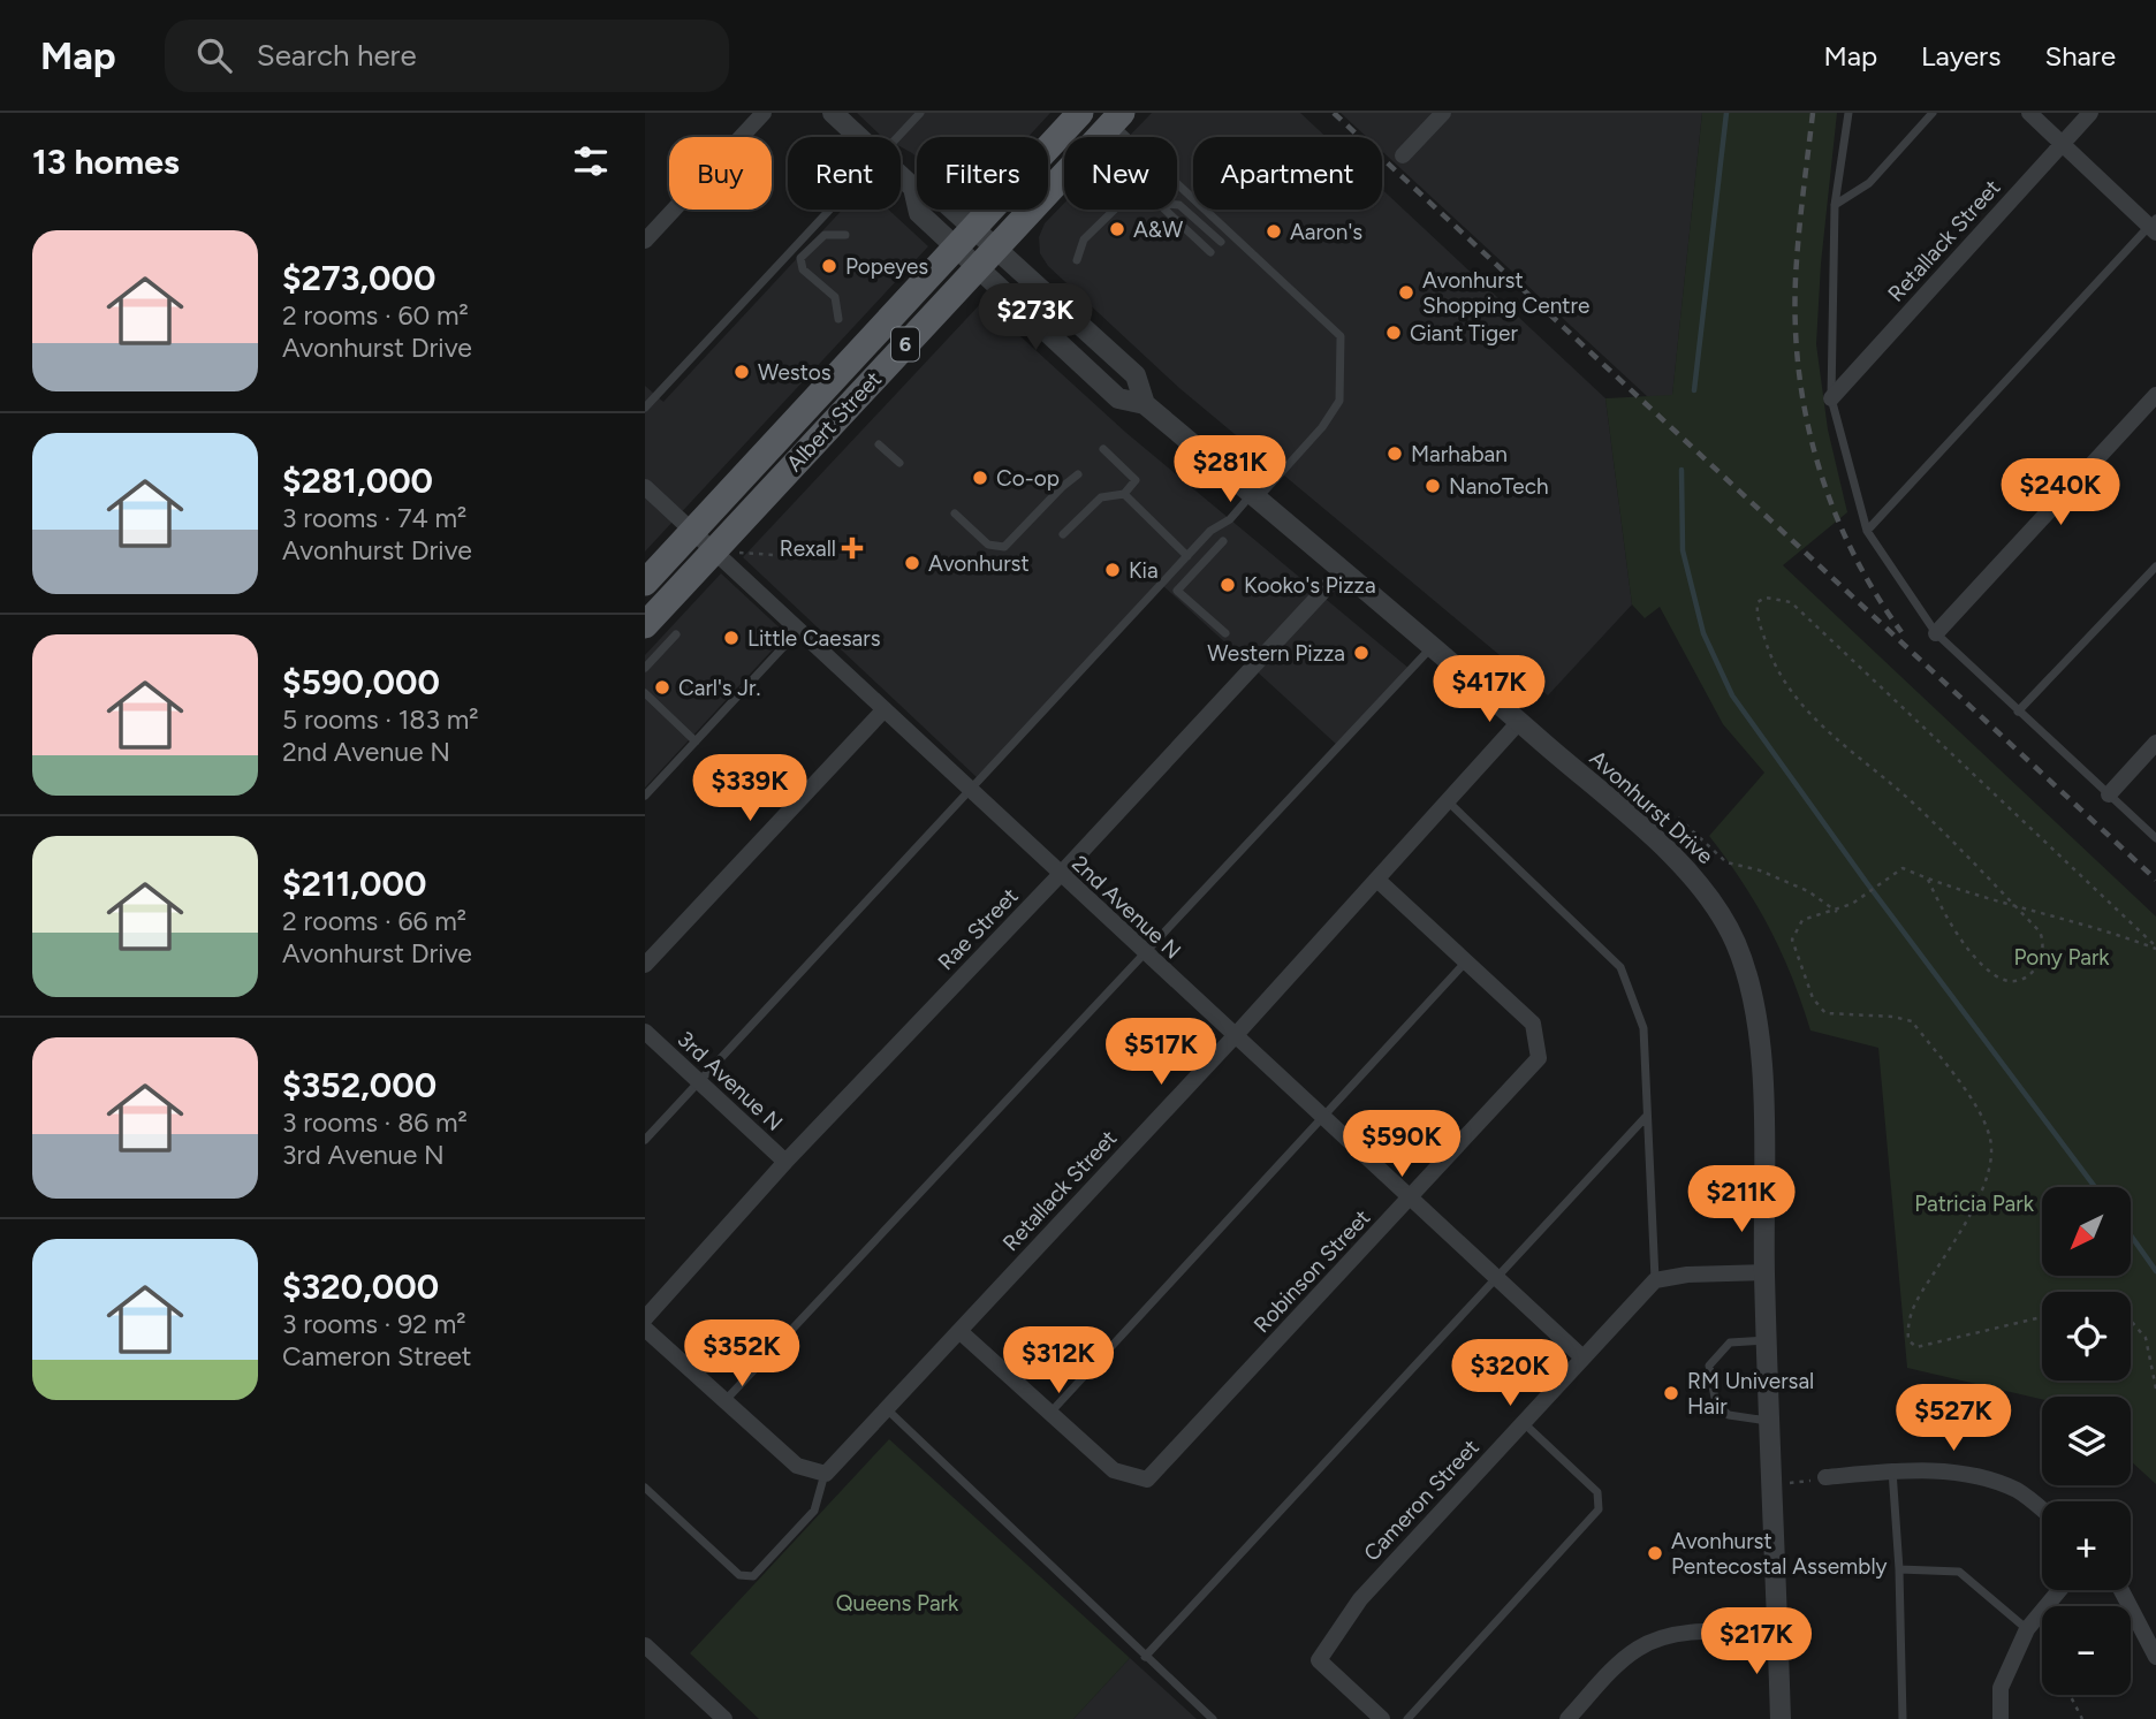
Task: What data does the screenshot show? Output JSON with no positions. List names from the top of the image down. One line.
{"streets":{"main road":["6","Albert Street"],"street":["Retallack Street","Avonhurst Drive","2nd Avenue N","Rae Street","3rd Avenue N","Robinson Street","Cameron Street"]},"crossings":[["Retallack Street","Avonhurst Drive"],["Retallack Street","2nd Avenue N"],["Retallack Street","Robinson Street"],["Albert Street","Avonhurst Drive"],["Albert Street","2nd Avenue N"],["Avonhurst Drive","Rae Street"],["2nd Avenue N","Rae Street"],["2nd Avenue N","Robinson Street"],["2nd Avenue N","Cameron Street"],["Rae Street","3rd Avenue N"]],"parks":["Pony Park","Patricia Park","Queens Park"],"places":{"other":["A&W","Aaron's","Popeyes","Avonhurst Shopping Centre","Giant Tiger","Westos","Marhaban","Co-op","NanoTech","Avonhurst","Kia","Kooko's Pizza","Little Caesars","Western Pizza","Carl's Jr.","RM Universal Hair","Avonhurst Pentecostal Assembly"],"health":["Rexall"]},"north":"bottom left","page":{"header":"Map","search":"Search here","nav":["Map","Layers","Share"],"heading":"13 homes","chip":["Buy","Rent","Filters","New","Apartment"],"list":[{"name":"$273,000","note":"2 rooms · 60 m² · Avonhurst Drive"},{"name":"$281,000","note":"3 rooms · 74 m² · Avonhurst Drive"},{"name":"$590,000","note":"5 rooms · 183 m² · 2nd Avenue N"},{"name":"$211,000","note":"2 rooms · 66 m² · Avonhurst Drive"},{"name":"$352,000","note":"3 rooms · 86 m² · 3rd Avenue N"},{"name":"$320,000","note":"3 rooms · 92 m² · Cameron Street"}],"price":["$273K","$281K","$240K","$417K","$339K","$517K","$590K","$211K","$352K","$312K","$320K","$527K","$217K"],"map_buttons":["+","−"]}}
